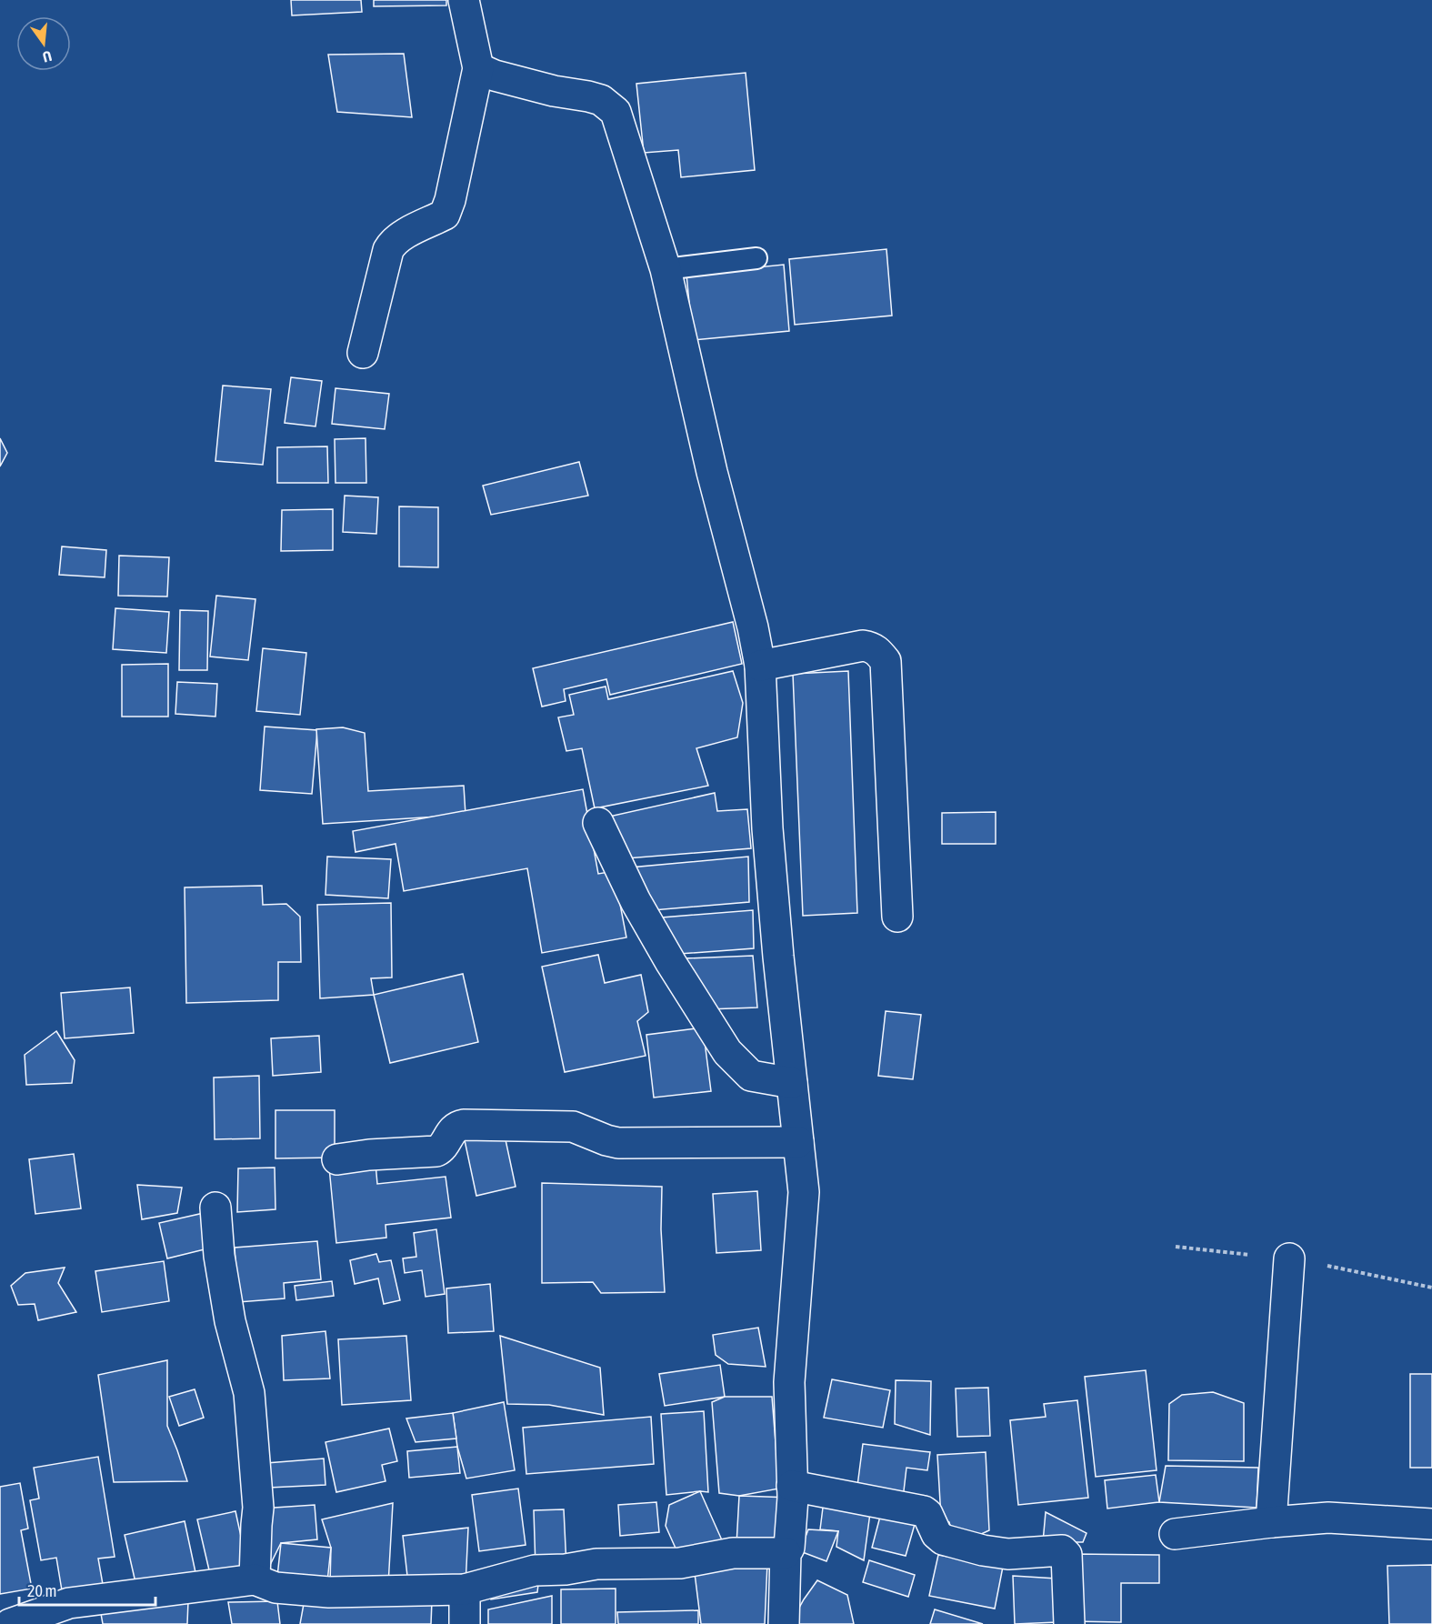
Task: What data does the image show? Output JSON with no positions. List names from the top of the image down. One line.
{"scale_bar":"20 m","north":"bottom"}
